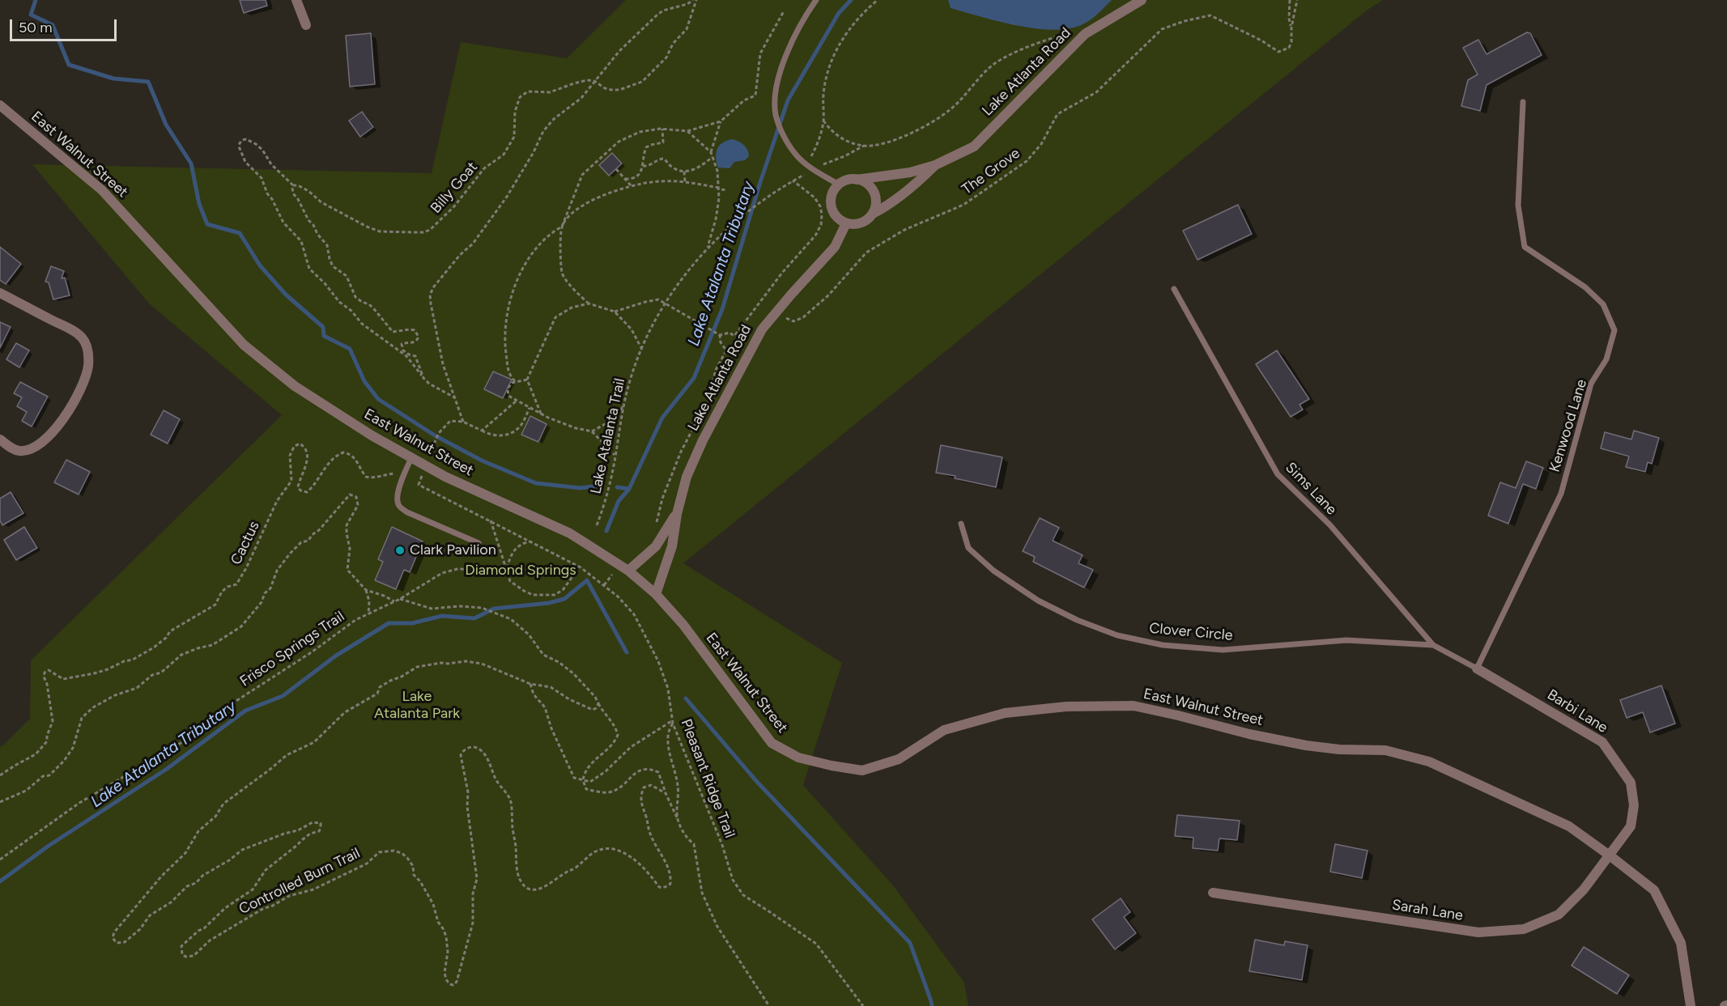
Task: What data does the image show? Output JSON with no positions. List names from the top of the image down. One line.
{"streets":{"street":["Lake Atlanta Road","East Walnut Street","Barbi Lane","Sarah Lane"],"lane":["Kenwood Lane","Sims Lane","Clover Circle"],"path":["The Grove","Billy Goat","Lake Atalanta Trail","Cactus","Frisco Springs Trail","Pleasant Ridge Trail","Controlled Burn Trail"]},"crossings":[["Lake Atlanta Road","East Walnut Street"],["Lake Atlanta Road","The Grove"],["East Walnut Street","Barbi Lane"],["East Walnut Street","Sarah Lane"],["Kenwood Lane","Sims Lane"],["Kenwood Lane","Barbi Lane"],["Sims Lane","Clover Circle"],["Sims Lane","Barbi Lane"],["Barbi Lane","Sarah Lane"]],"water":["Lake Atalanta Tributary"],"parks":["Diamond Springs","Lake Atalanta Park"],"places":["Clark Pavilion"],"scale_bar":"50 m"}
